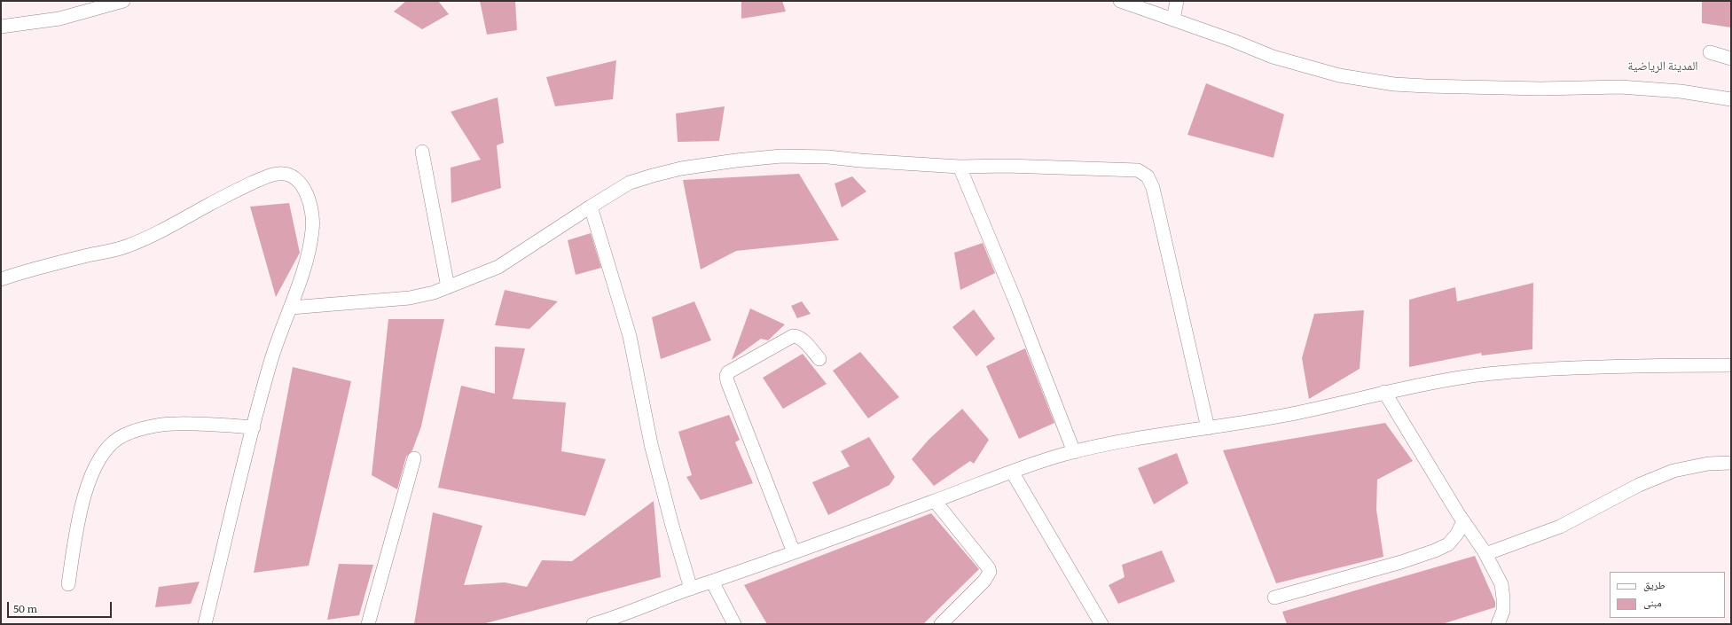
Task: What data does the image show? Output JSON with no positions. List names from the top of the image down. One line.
{"districts":["المدينة الرياضية"],"legend":["طريق","مبنى"],"scale_bar":"50 m"}
